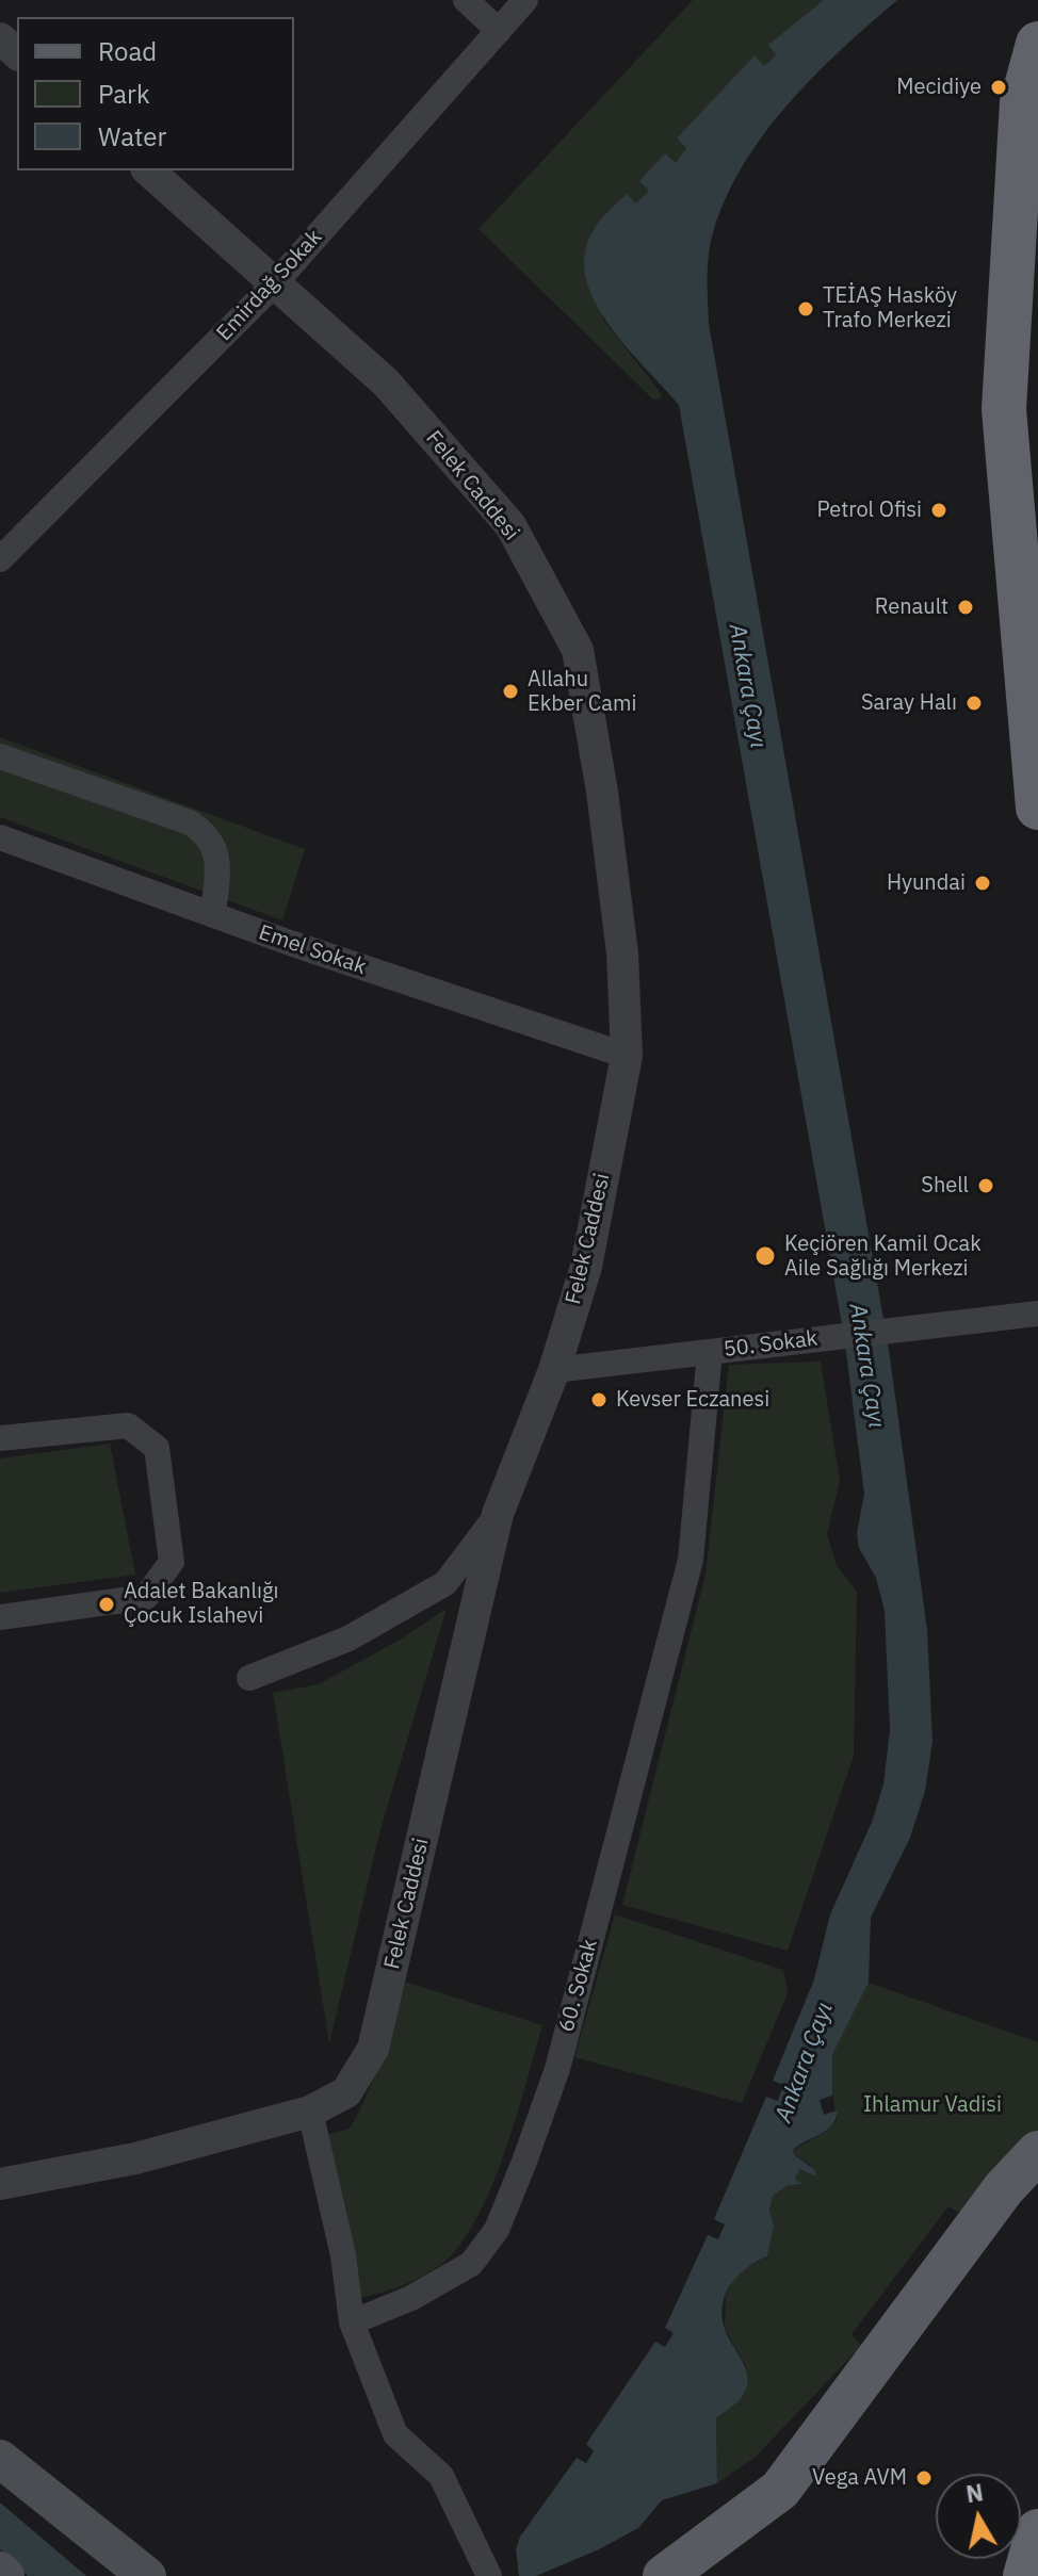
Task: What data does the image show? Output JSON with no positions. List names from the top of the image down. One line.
{"streets":{"street":["Emirdağ Sokak","Felek Caddesi","Emel Sokak","50. Sokak","60. Sokak"]},"crossings":[["Emirdağ Sokak","Felek Caddesi"],["Felek Caddesi","Emel Sokak"],["Felek Caddesi","50. Sokak"],["50. Sokak","60. Sokak"]],"water":["Ankara Çayı"],"parks":["Ihlamur Vadisi"],"places":["Mecidiye","TEİAŞ Hasköy Trafo Merkezi","Petrol Ofisi","Renault","Allahu Ekber Cami","Saray Halı","Hyundai","Shell","Keçiören Kamil Ocak Aile Sağlığı Merkezi","Kevser Eczanesi","Adalet Bakanlığı Çocuk Islahevi","Vega AVM"],"legend":["Road","Park","Water"],"north":"top"}
